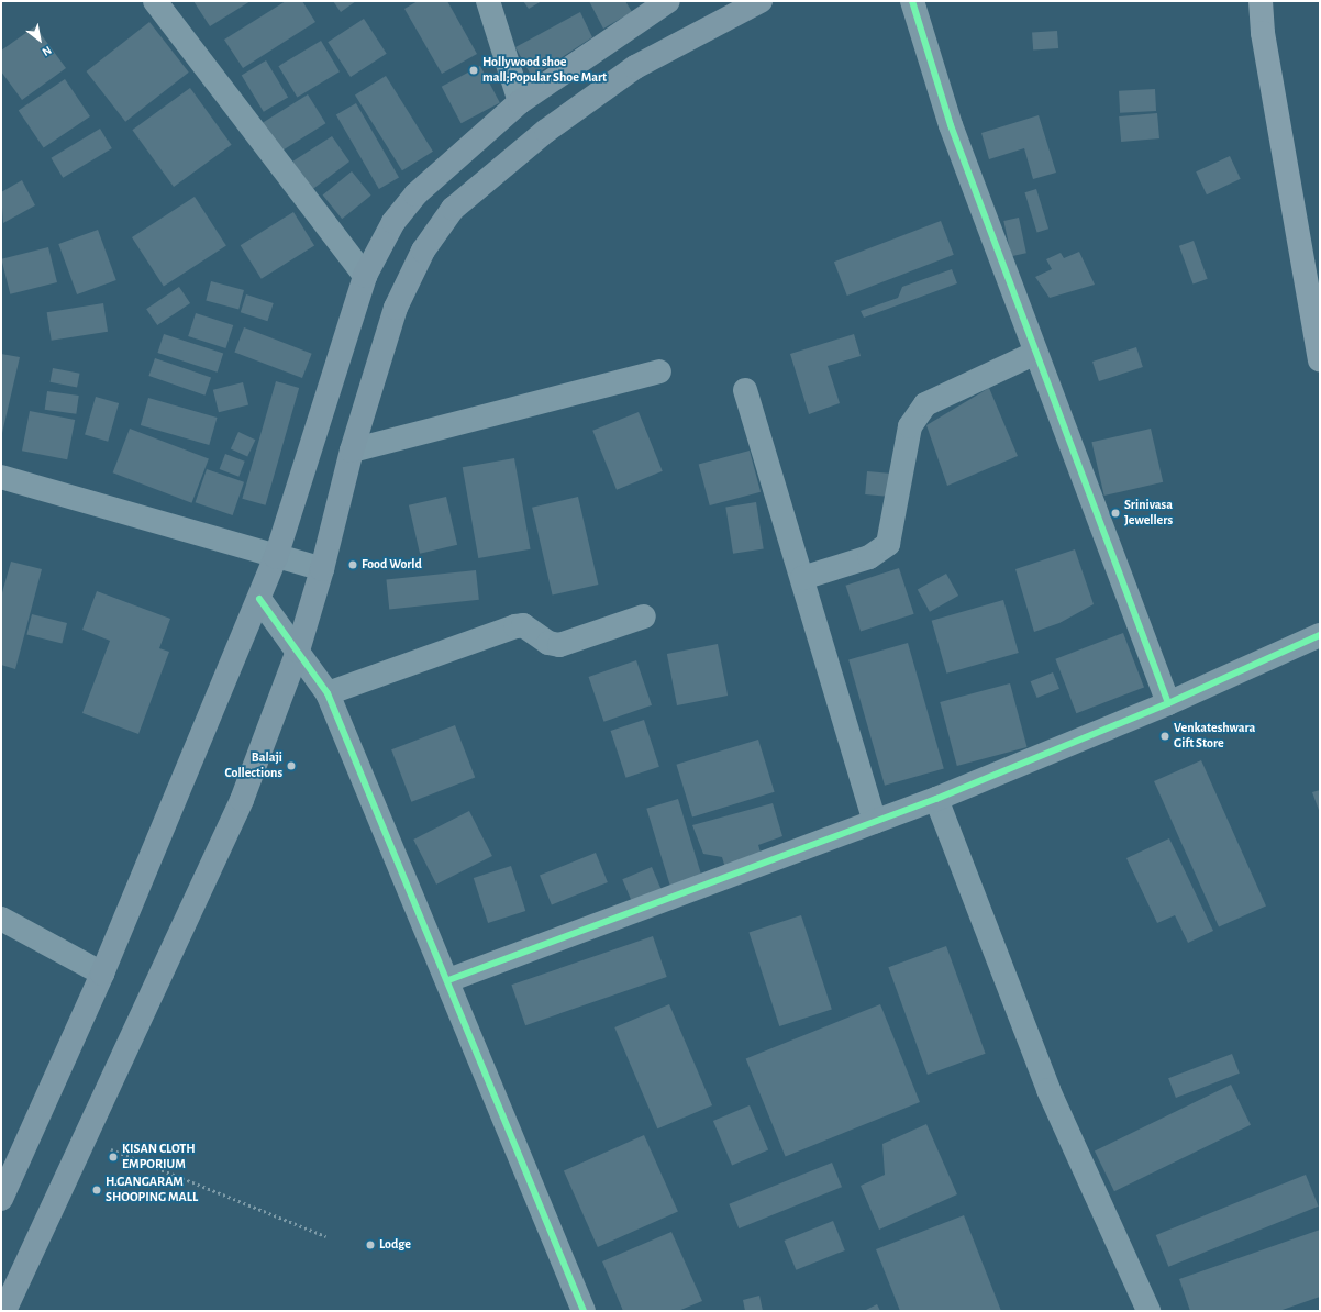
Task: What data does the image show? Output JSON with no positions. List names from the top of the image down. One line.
{"places":["Hollywood shoe mall;Popular Shoe Mart","Srinivasa Jewellers","Food World","Venkateshwara Gift Store","Balaji Collections","KISAN CLOTH EMPORIUM","H.GANGARAM SHOOPING MALL","Lodge"],"north":"bottom right"}
